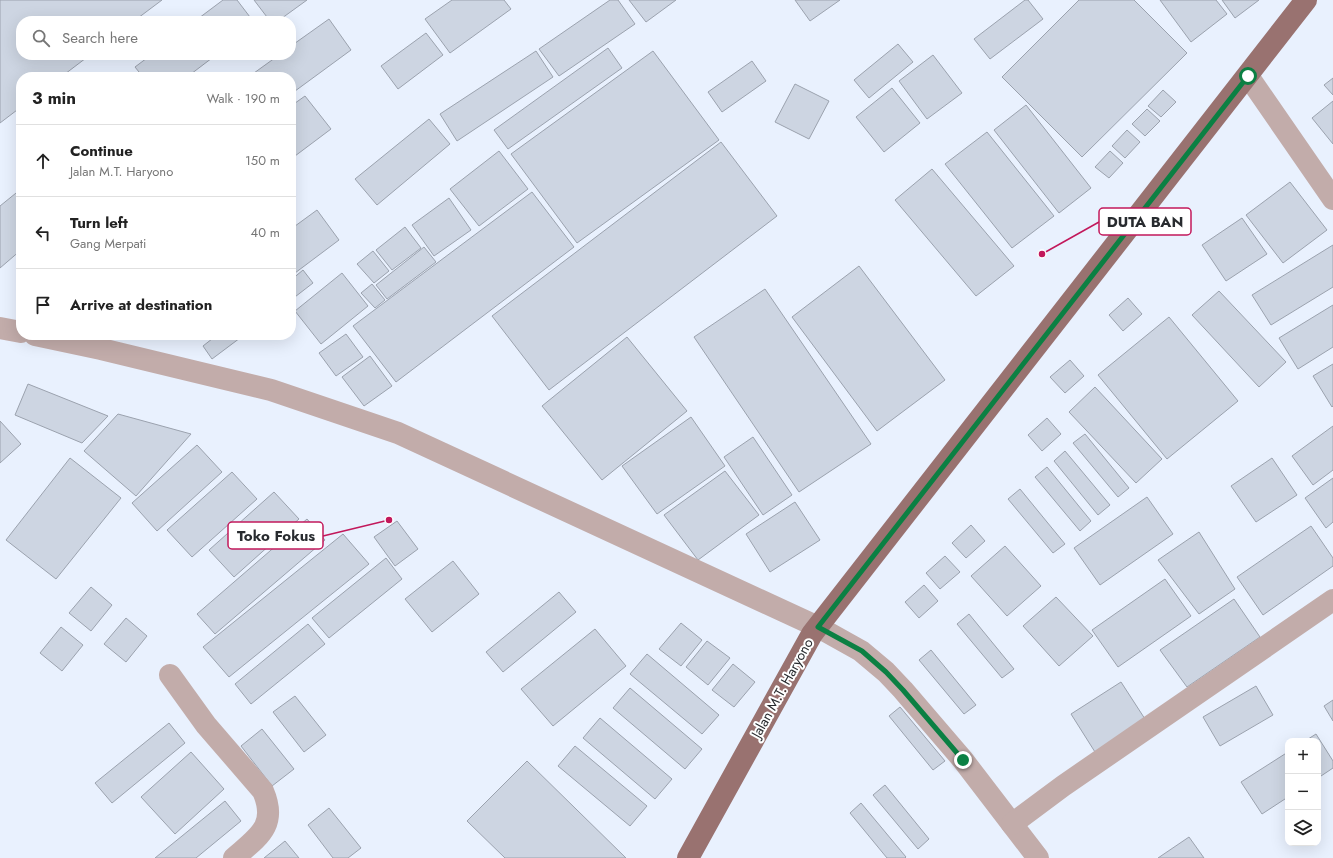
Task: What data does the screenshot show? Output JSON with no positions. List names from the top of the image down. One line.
{"streets":{"main road":["Jalan M.T. Haryono"]},"places":["DUTA BAN","Toko Fokus"],"page":{"search":"Search here","heading":["3 min","Walk · 190 m"],"list":[["Continue","Jalan M.T. Haryono","150 m"],["Turn left","Gang Merpati","40 m"],"Arrive at destination"],"map_buttons":["+","−"]}}
